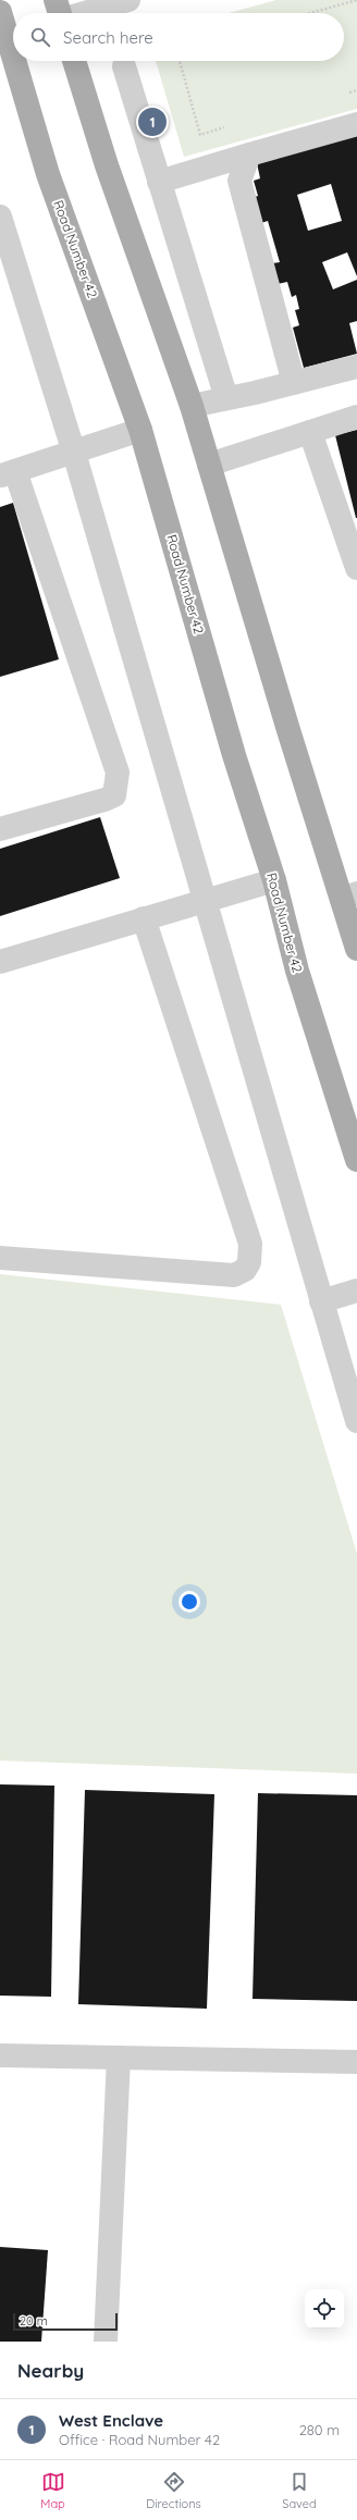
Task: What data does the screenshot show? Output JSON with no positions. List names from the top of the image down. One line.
{"streets":{"main road":["Road Number 42"]},"scale_bar":"20 m","page":{"search":"Search here","pins":"1","scale":"20 m","heading":"Nearby","list":[{"mark":"1","name":"West Enclave","note":"Office · Road Number 42","value":"280 m"}],"nav":["Map","Directions","Saved"]}}
